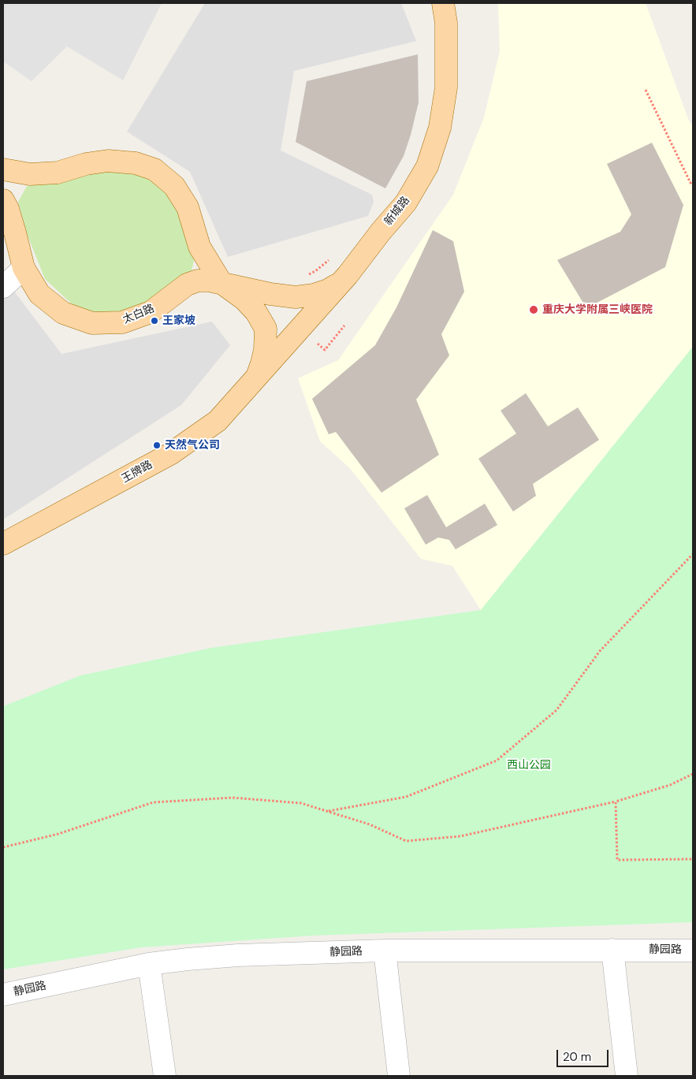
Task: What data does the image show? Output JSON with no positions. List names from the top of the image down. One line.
{"streets":{"main road":["新城路","太白路","王牌路"],"street":["静园路"]},"crossings":[["新城路","太白路"],["新城路","王牌路"],["太白路","王牌路"]],"parks":["西山公园"],"places":["重庆大学附属三峡医院","王家坡","天然气公司"],"scale_bar":"20 m"}
